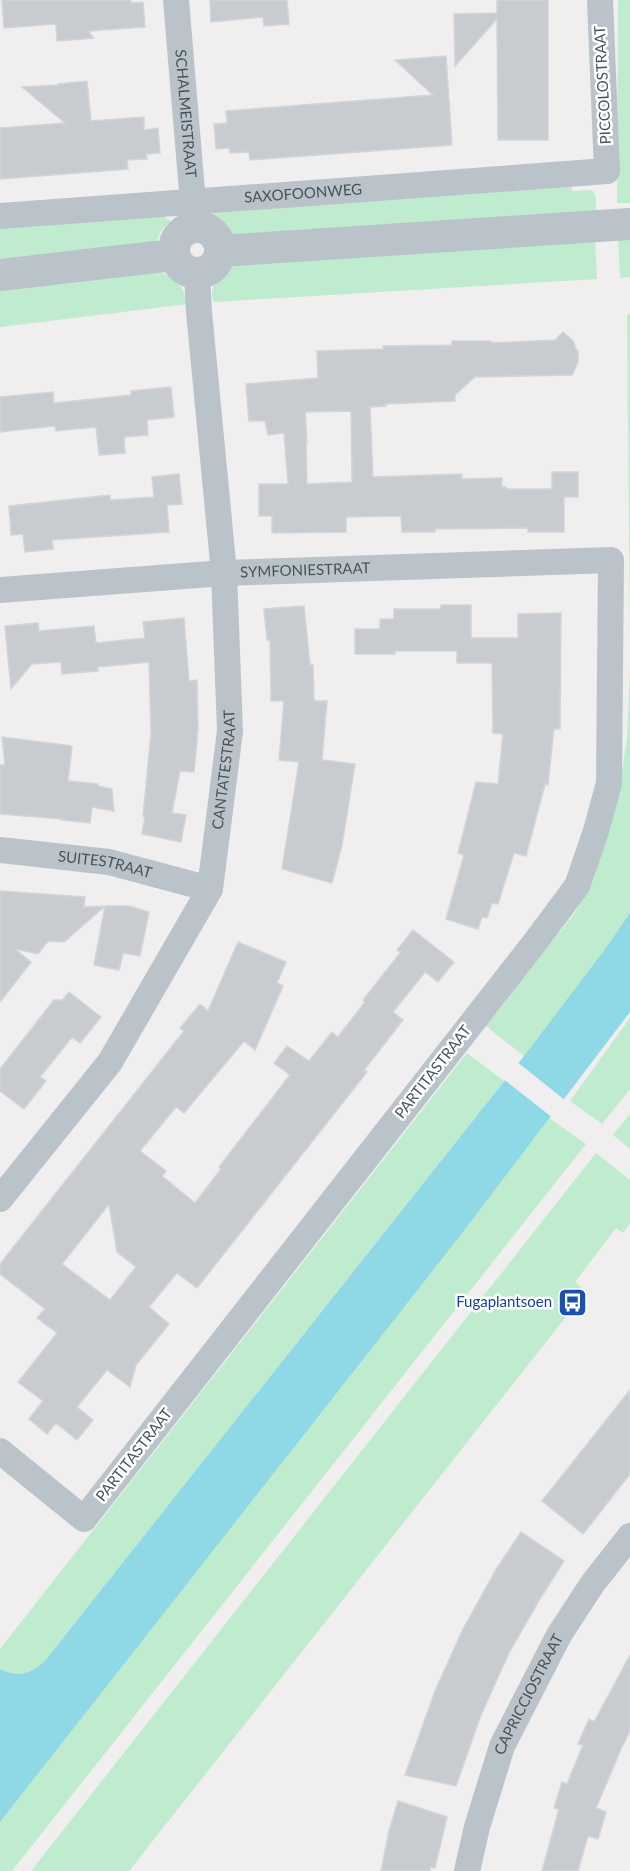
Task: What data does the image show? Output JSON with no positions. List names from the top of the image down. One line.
{"streets":{"street":["PICCOLOSTRAAT","SCHALMEISTRAAT","SAXOFOONWEG","SYMFONIESTRAAT","CANTATESTRAAT","SUITESTRAAT","PARTITASTRAAT","CAPRICCIOSTRAAT"]},"crossings":[["PICCOLOSTRAAT","SAXOFOONWEG"],["SCHALMEISTRAAT","SAXOFOONWEG"],["SYMFONIESTRAAT","CANTATESTRAAT"],["SYMFONIESTRAAT","PARTITASTRAAT"],["CANTATESTRAAT","SUITESTRAAT"]],"places":{"bus stop":["Fugaplantsoen"]}}
